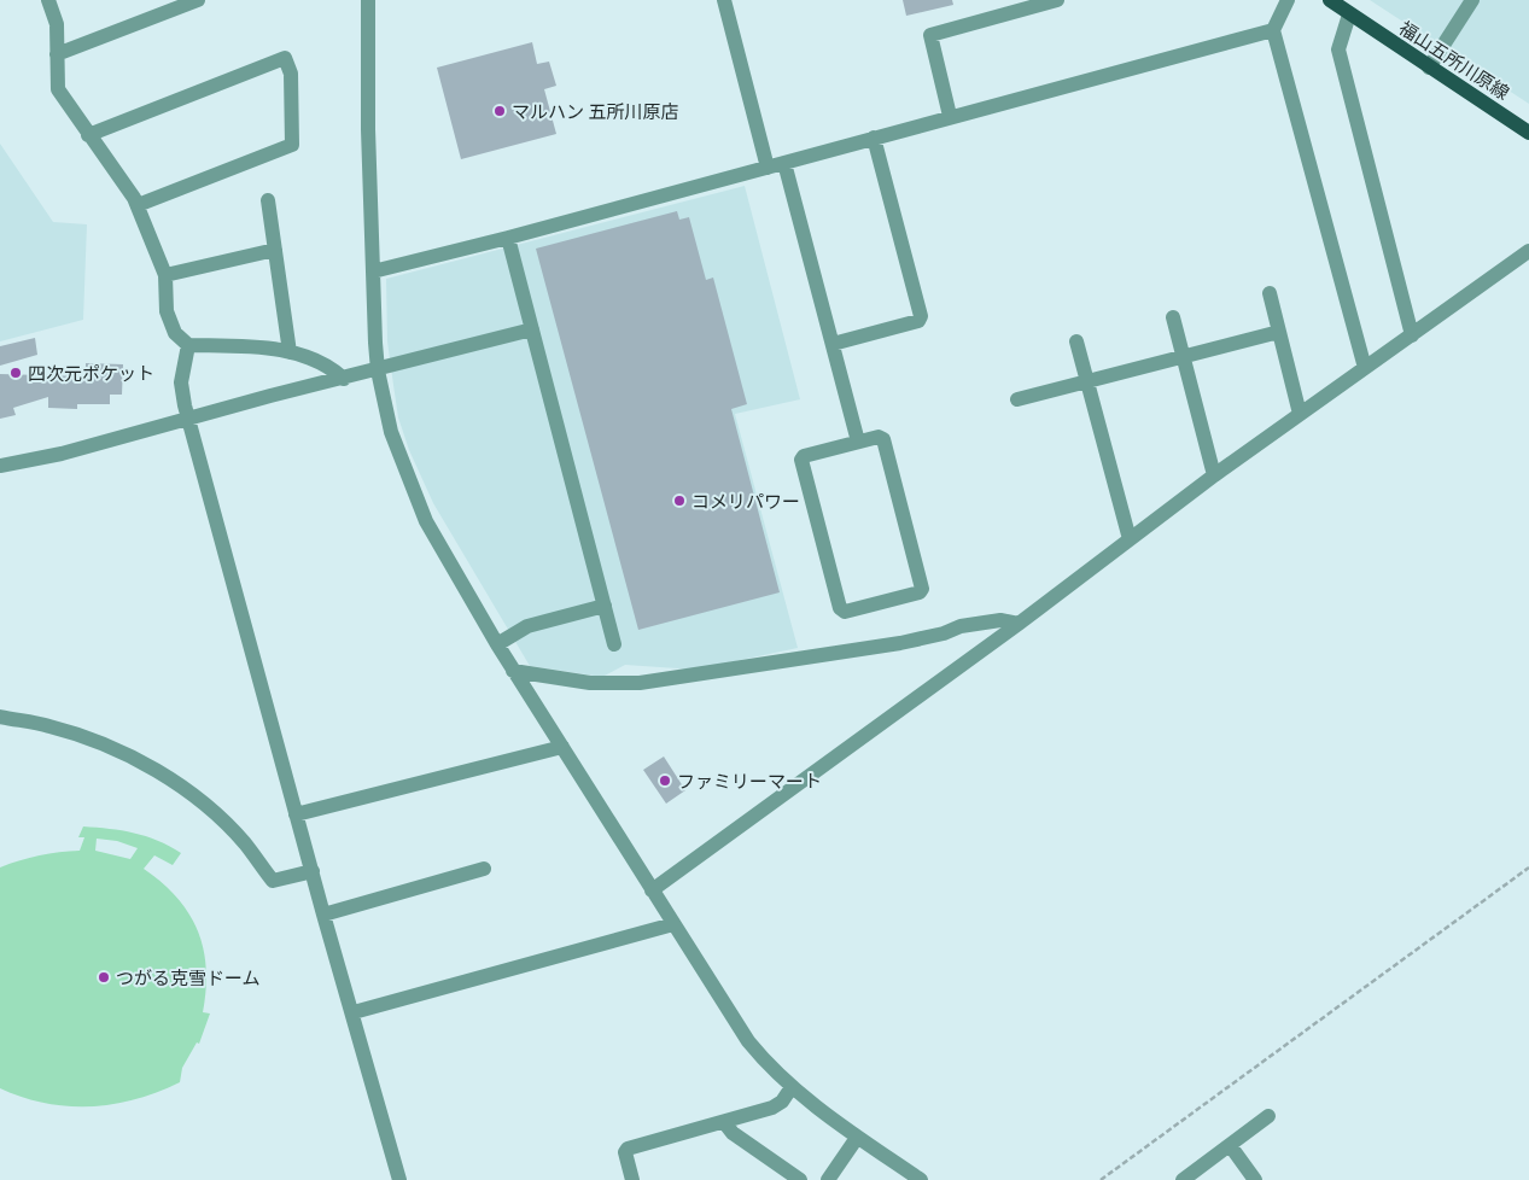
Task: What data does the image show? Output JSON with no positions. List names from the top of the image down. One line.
{"streets":{"main road":["福山五所川原線"]},"places":["マルハン 五所川原店","四次元ポケット","コメリパワー","ファミリーマート","つがる克雪ドーム"]}
